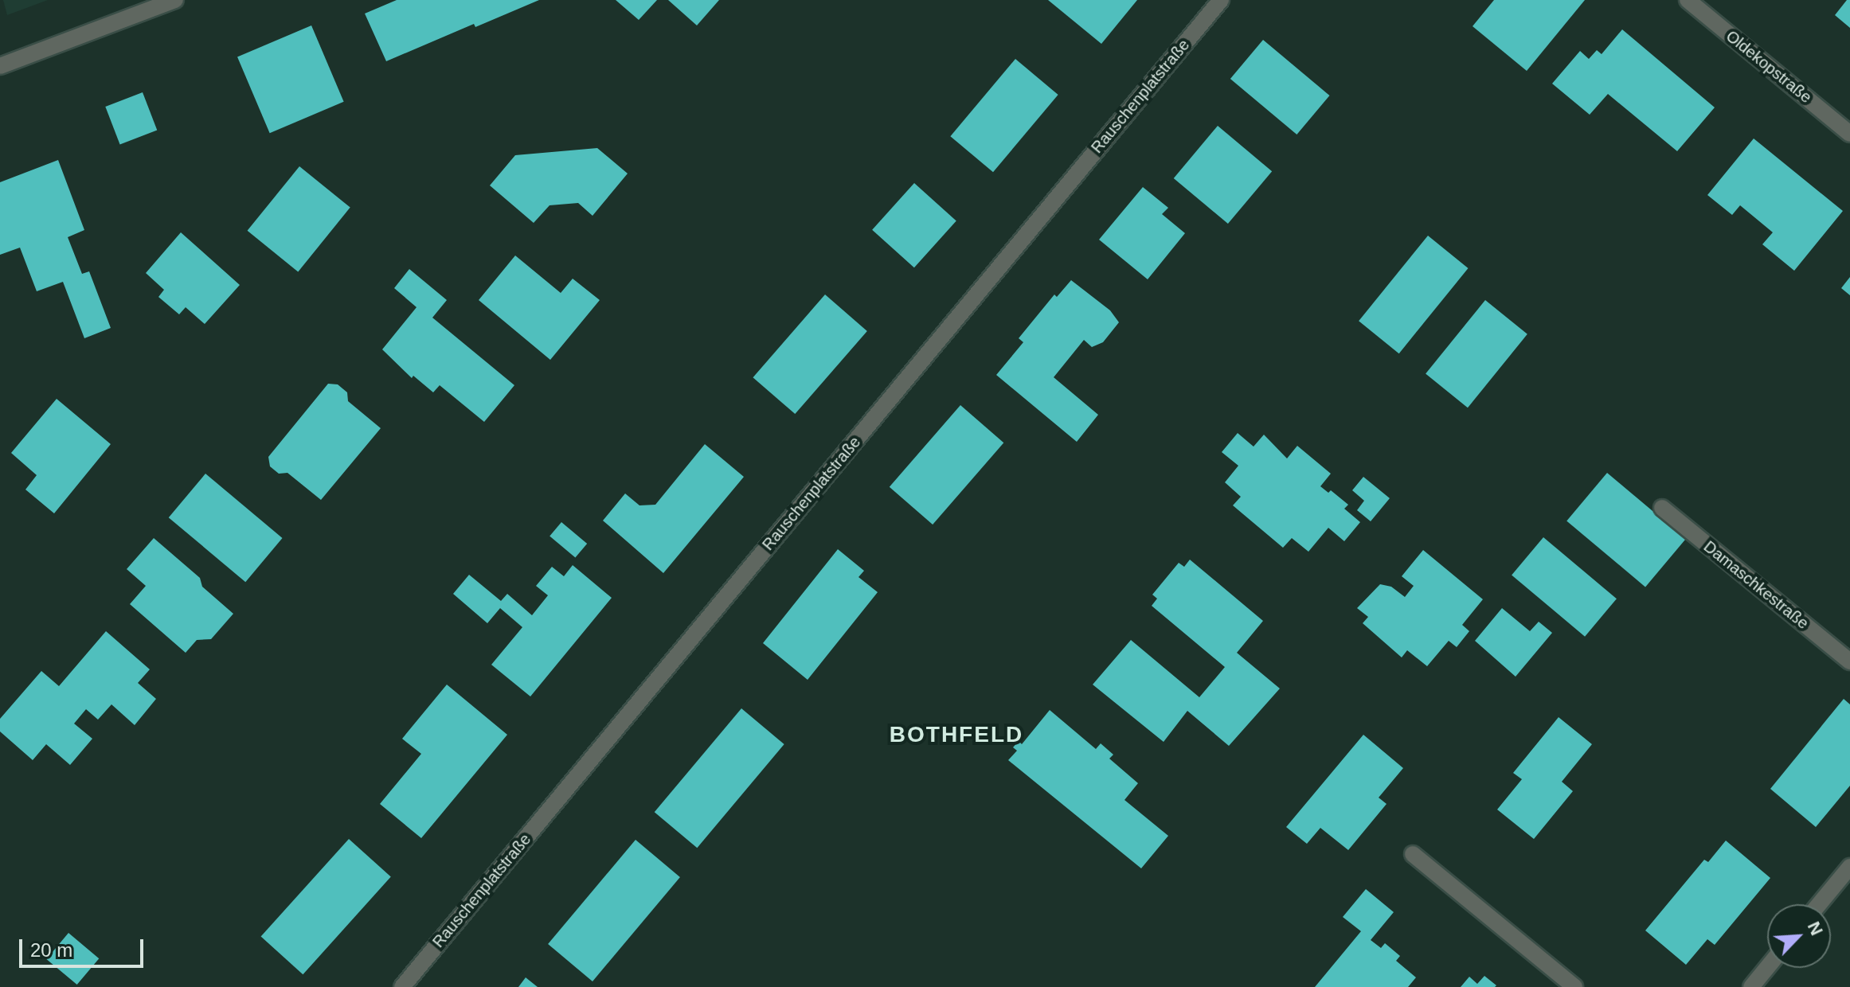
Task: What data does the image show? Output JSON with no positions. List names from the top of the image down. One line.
{"streets":{"street":["Oldekopstraße","Rauschenplatstraße","Damaschkestraße"]},"districts":["BOTHFELD"],"scale_bar":"20 m","north":"top right"}
